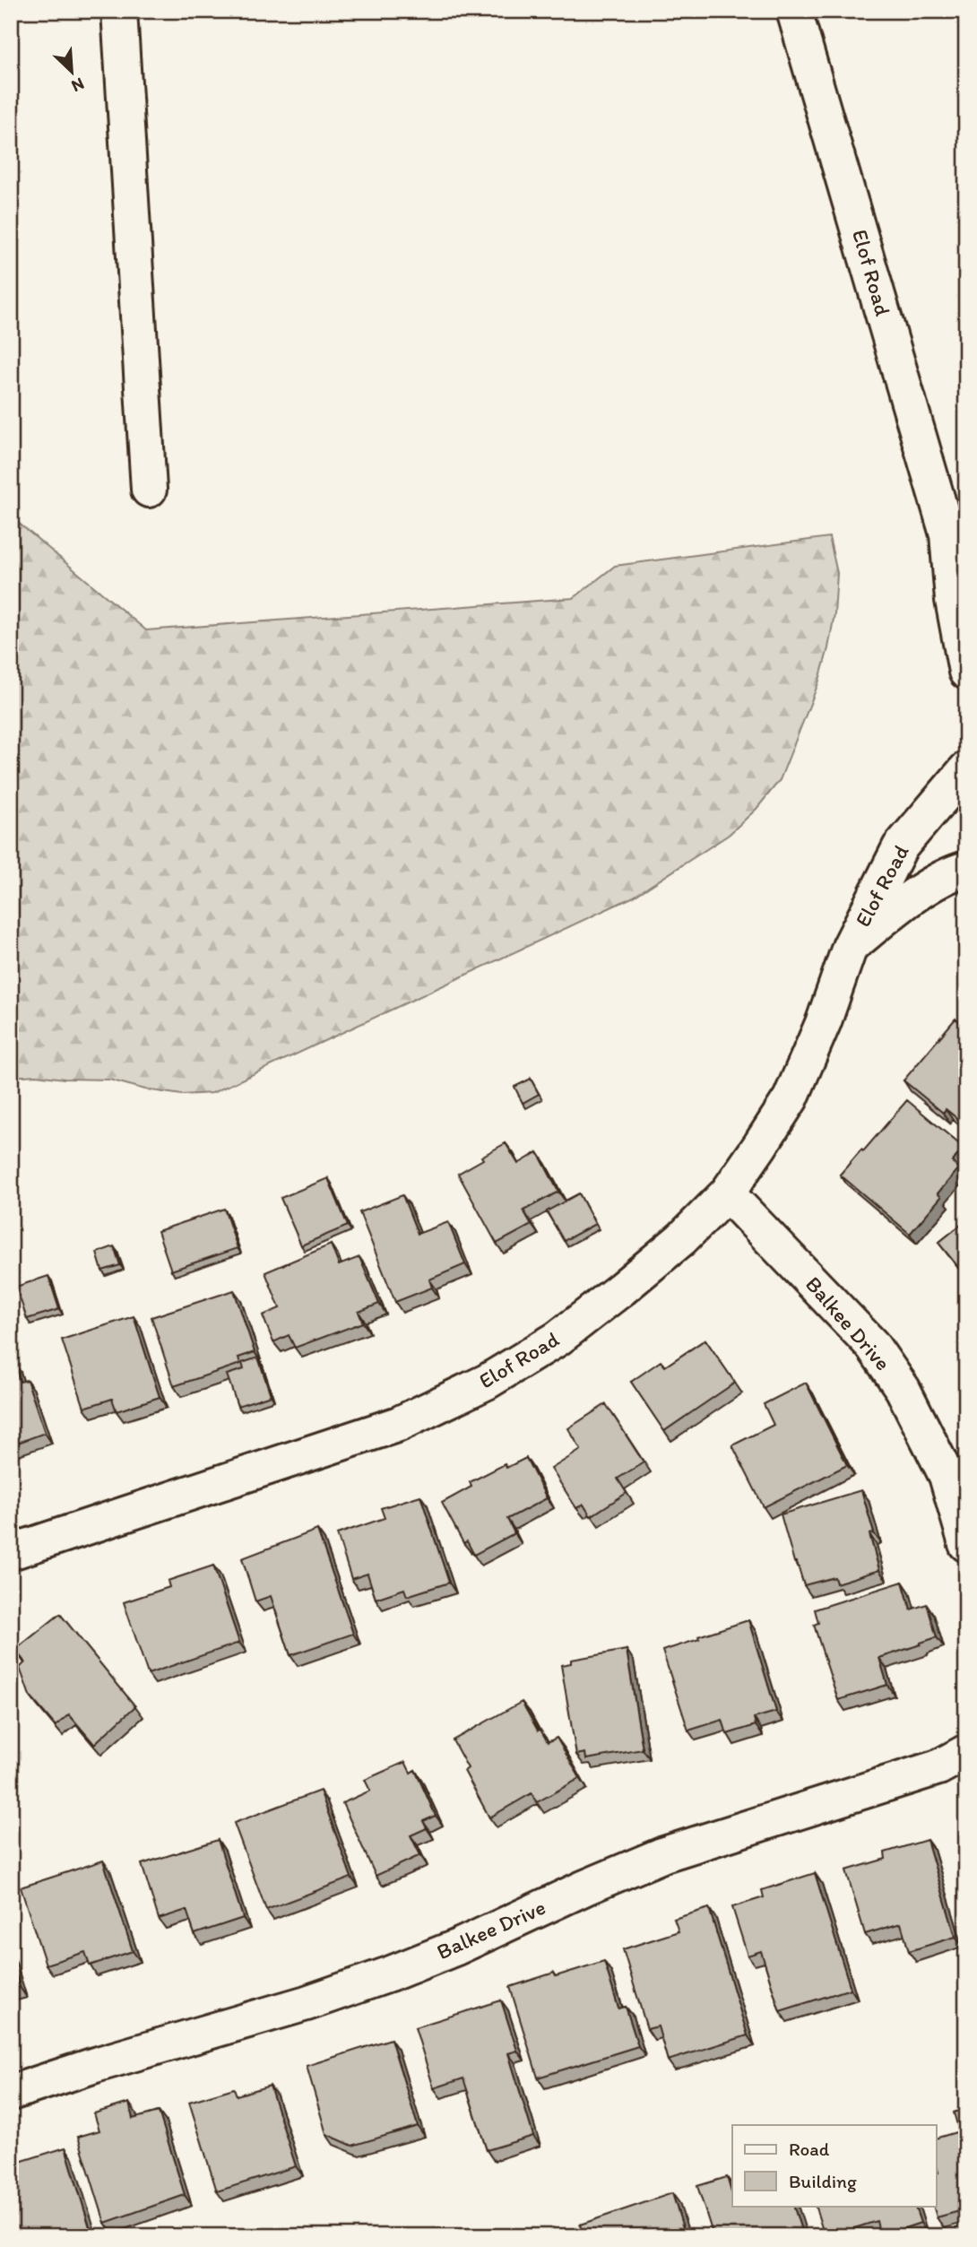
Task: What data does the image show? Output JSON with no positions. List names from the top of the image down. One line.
{"streets":{"street":["Elof Road","Balkee Drive"]},"crossings":[["Elof Road","Balkee Drive"]],"legend":["Road","Building"],"north":"bottom right"}
